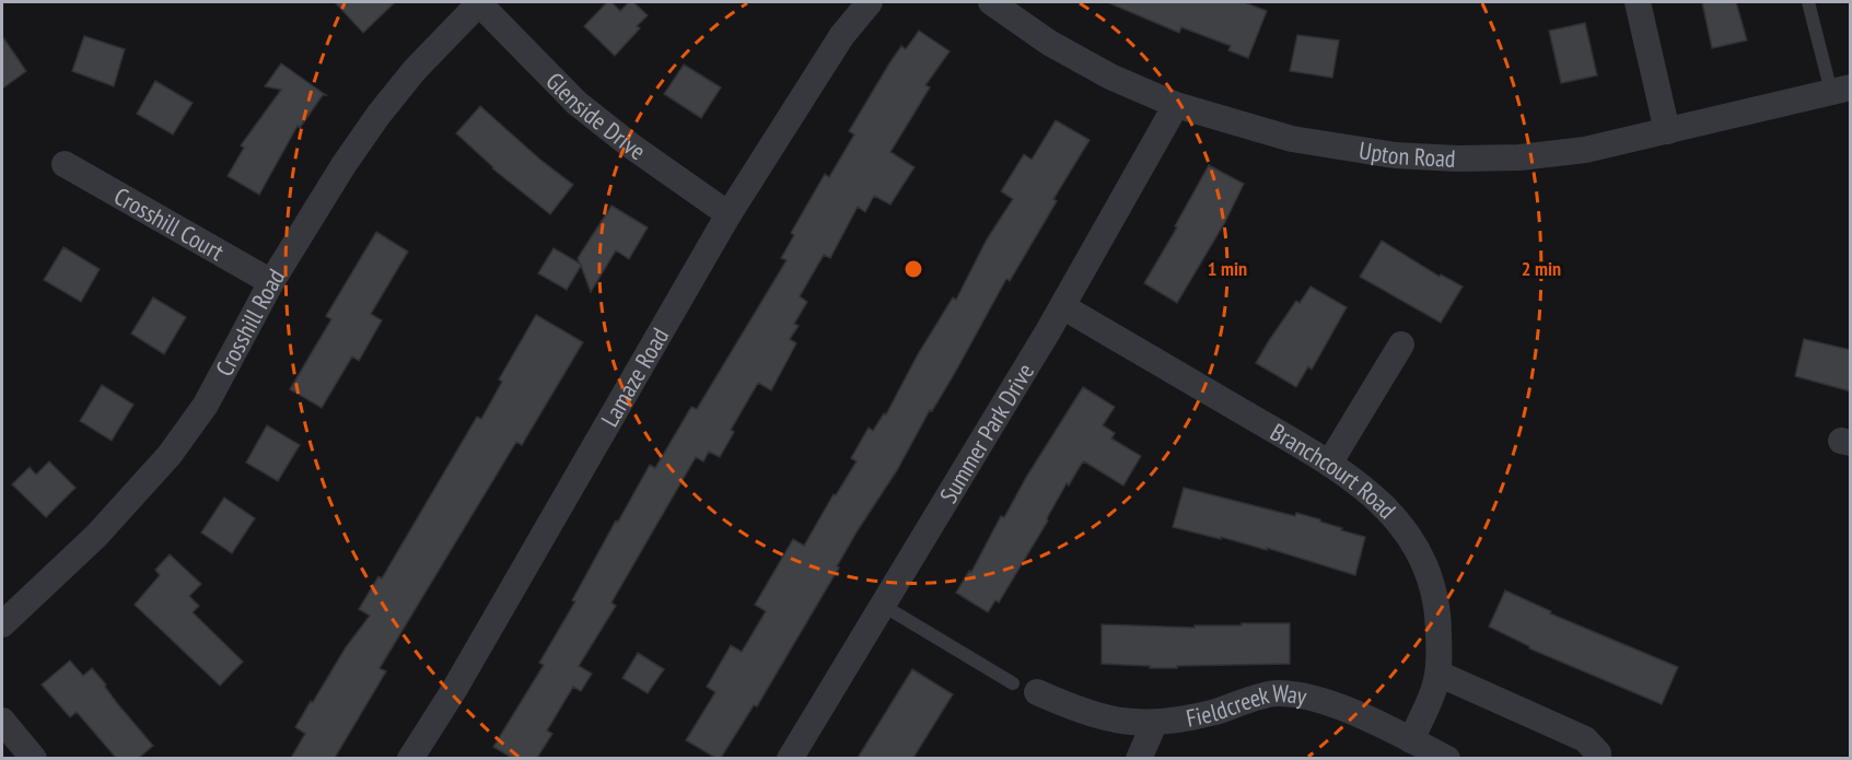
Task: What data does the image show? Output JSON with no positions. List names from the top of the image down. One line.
{"streets":{"street":["Glenside Drive","Upton Road","Crosshill Court","Crosshill Road","Lamaze Road","Summer Park Drive","Branchcourt Road","Fieldcreek Way"]},"crossings":[["Glenside Drive","Crosshill Road"],["Glenside Drive","Lamaze Road"],["Upton Road","Summer Park Drive"],["Crosshill Court","Crosshill Road"],["Summer Park Drive","Branchcourt Road"],["Branchcourt Road","Fieldcreek Way"]],"rings":["1 min","2 min"]}
